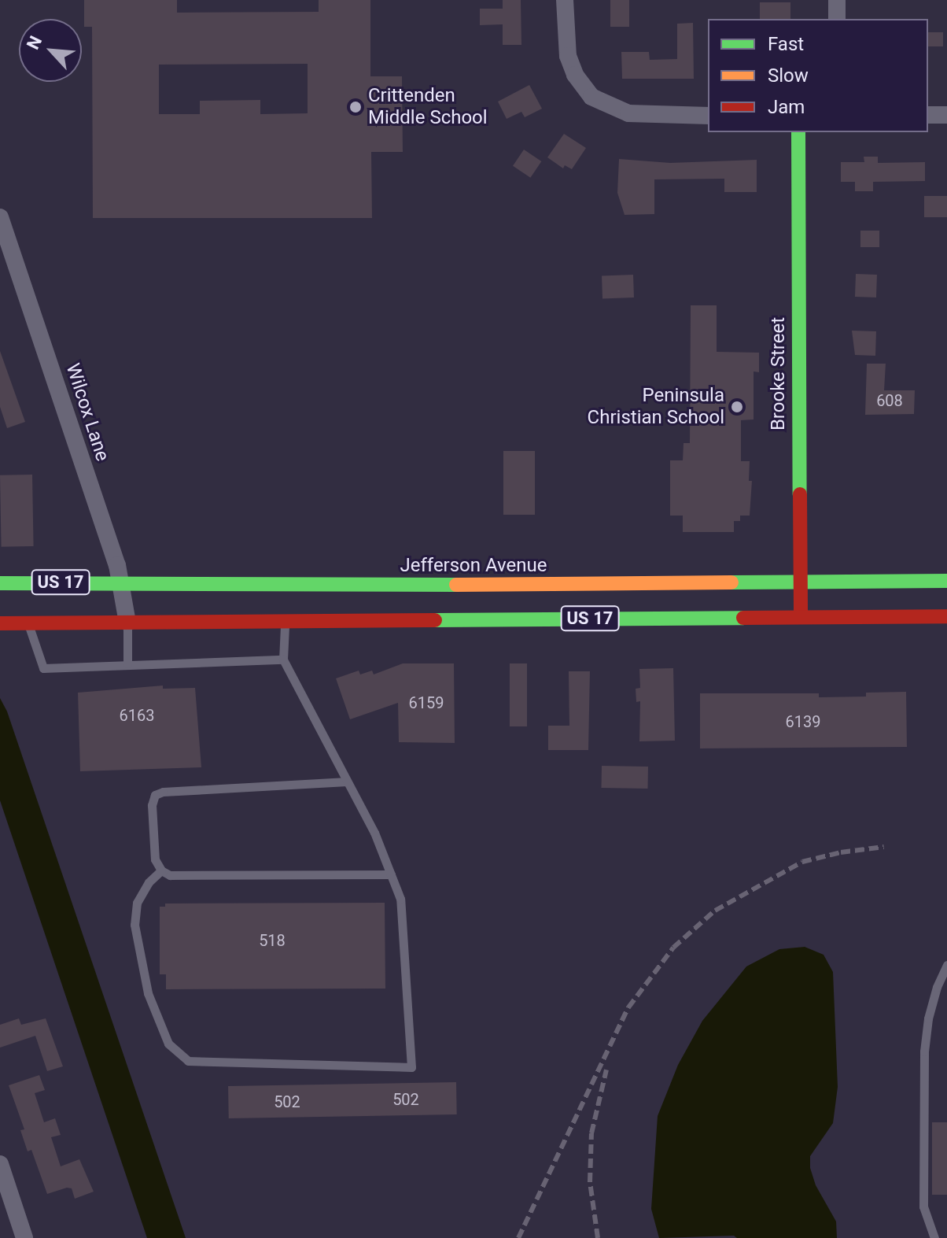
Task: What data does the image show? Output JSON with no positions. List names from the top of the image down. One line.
{"streets":{"main road":["Brooke Street","Jefferson Avenue","US 17"],"street":["Wilcox Lane"]},"crossings":[["Brooke Street","Jefferson Avenue"],["Brooke Street","US 17"],["Wilcox Lane","Jefferson Avenue"],["Wilcox Lane","US 17"]],"places":["Crittenden Middle School","Peninsula Christian School"],"house_numbers":["608","6159","6163","6139","518","502","502"],"legend":["Fast","Slow","Jam"],"north":"top left"}
